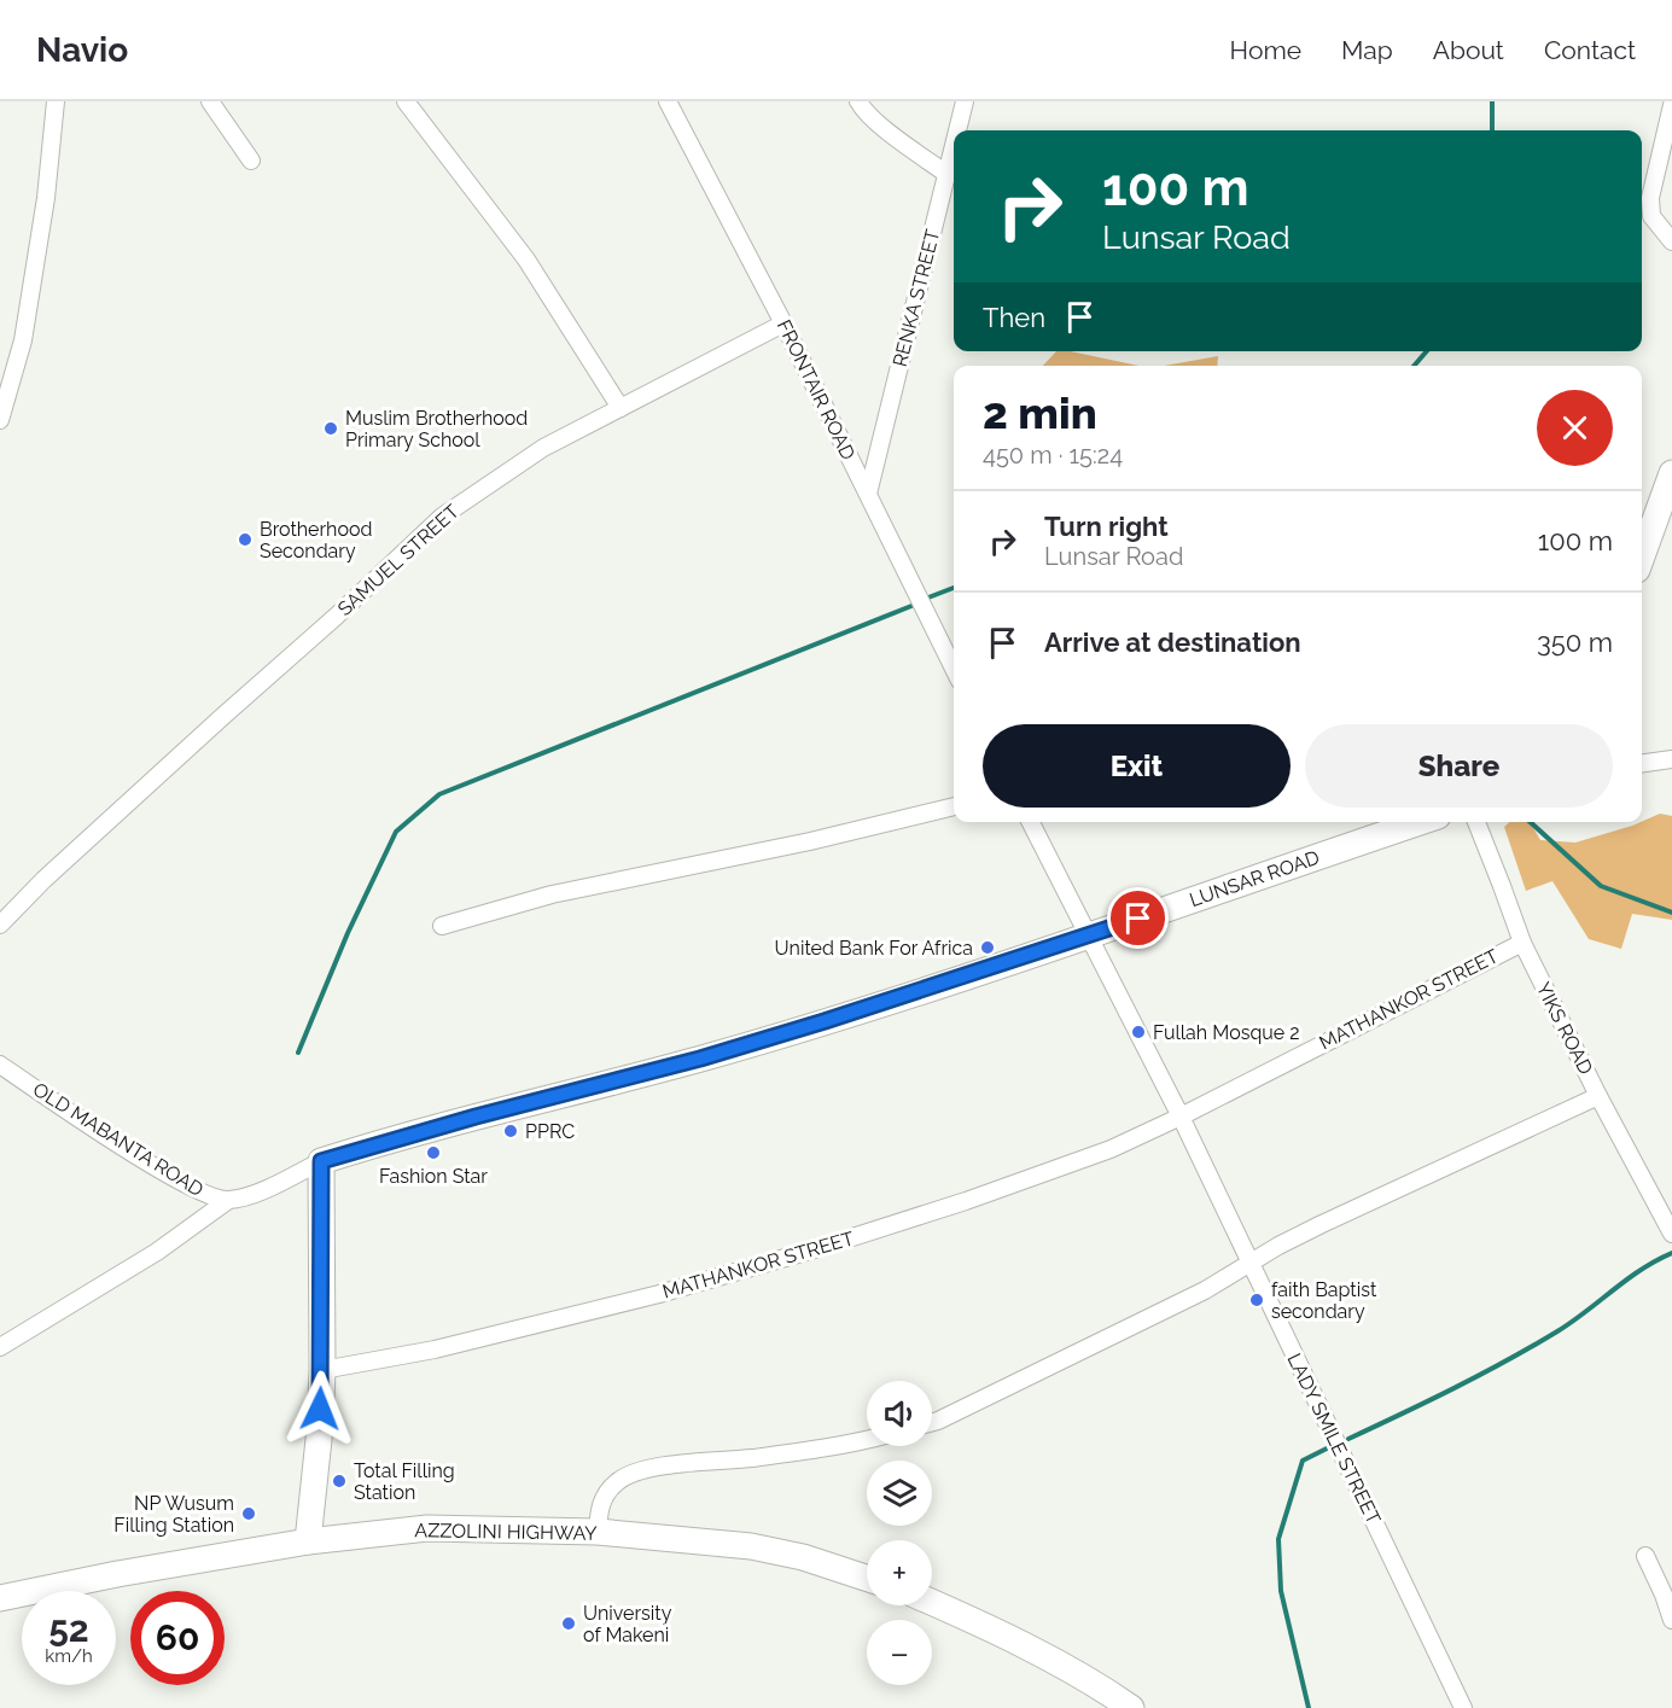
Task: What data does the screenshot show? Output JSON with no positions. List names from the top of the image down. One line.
{"streets":{"main road":["LUNSAR ROAD","AZZOLINI HIGHWAY"],"street":["RENKA STREET","FRONTAIR ROAD","SAMUEL STREET","MATHANKOR STREET","YIKS ROAD","OLD MABANTA ROAD","LADY SMILE STREET"]},"crossings":[["RENKA STREET","FRONTAIR ROAD"],["FRONTAIR ROAD","SAMUEL STREET"],["LUNSAR ROAD","OLD MABANTA ROAD"],["LUNSAR ROAD","LADY SMILE STREET"],["MATHANKOR STREET","YIKS ROAD"],["MATHANKOR STREET","LADY SMILE STREET"]],"places":["Muslim Brotherhood Primary School","Brotherhood Secondary","United Bank For Africa","Fullah Mosque 2","PPRC","Fashion Star","faith Baptist secondary","Total Filling Station","NP Wusum Filling Station","University of Makeni"],"page":{"header":"Navio","nav":["Home","Map","About","Contact"],"turn":["100 m","Lunsar Road"],"then":"Then","heading":["2 min","450 m · 15:24"],"list":[{"name":"Turn right","note":"Lunsar Road","value":"100 m"},{"name":"Arrive at destination","value":"350 m"}],"buttons":["Exit","Share"],"map_buttons":["+","−"],"speed":"52 km/h","limit":"60"}}
